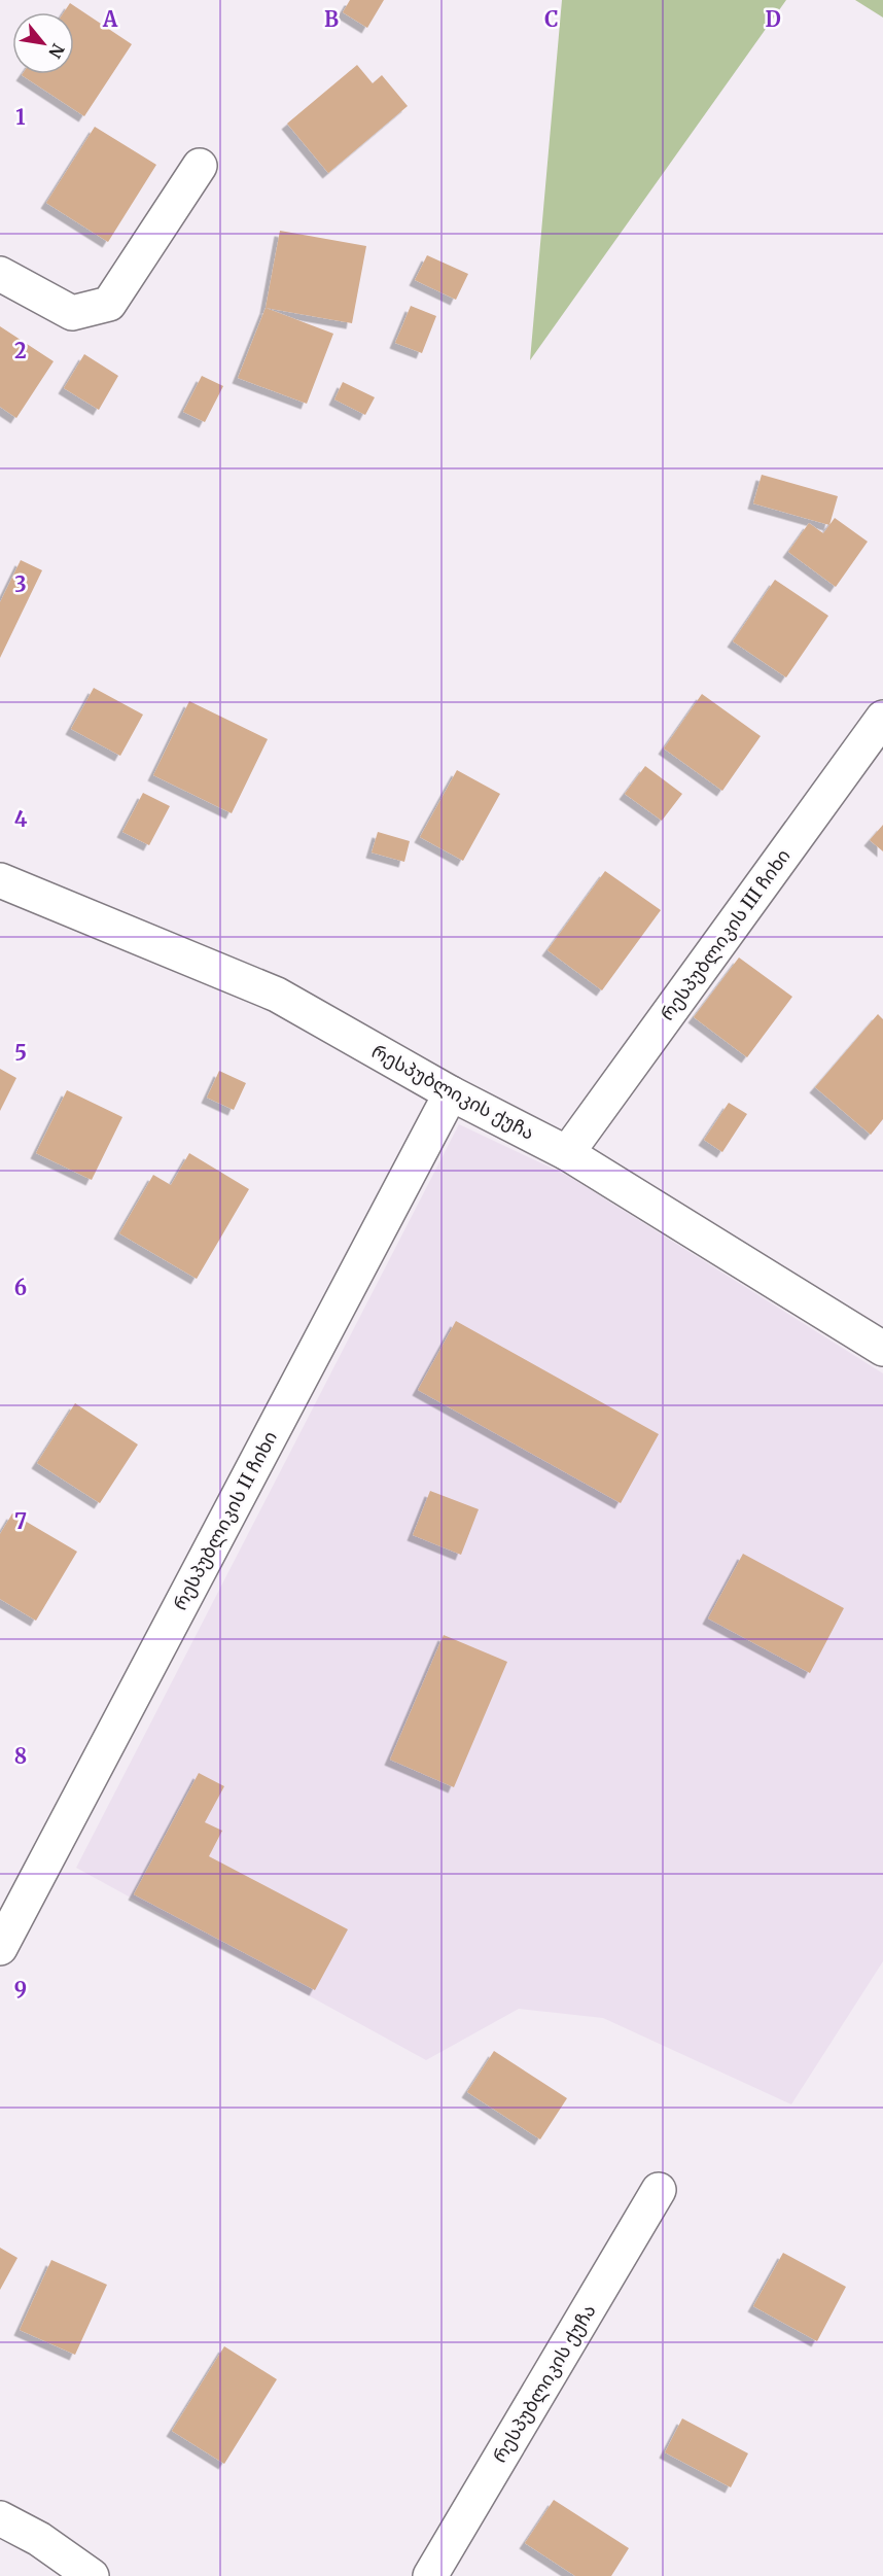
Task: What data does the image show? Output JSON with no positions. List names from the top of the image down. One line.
{"streets":{"street":["რესპუბლიკის III ჩიხი","რესპუბლიკის ქუჩა","რესპუბლიკის II ჩიხი"]},"crossings":[["რესპუბლიკის III ჩიხი","რესპუბლიკის ქუჩა"],["რესპუბლიკის ქუჩა","რესპუბლიკის II ჩიხი"]],"north":"bottom right","grid":{"columns":["A","B","C","D"],"rows":["1","2","3","4","5","6","7","8","9"]}}
